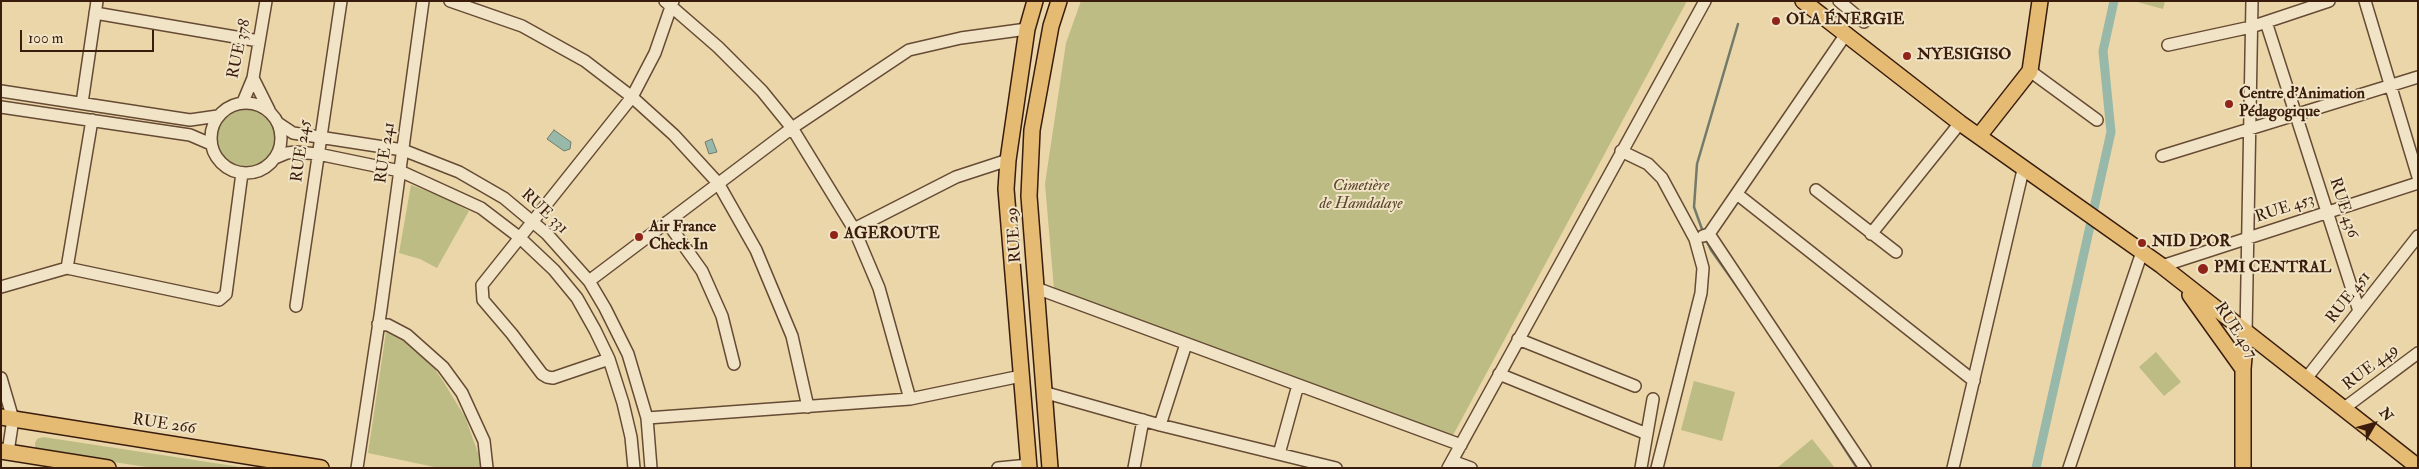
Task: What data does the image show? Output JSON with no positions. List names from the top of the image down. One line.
{"streets":{"main road":["RUE 29","RUE 407","RUE 266"],"street":["RUE 378","RUE 245","RUE 241","RUE 436","RUE 453","RUE 331","RUE 451","RUE 449"]},"crossings":[["RUE 378","RUE 331"],["RUE 245","RUE 331"],["RUE 241","RUE 331"],["RUE 436","RUE 453"],["RUE 436","RUE 451"]],"parks":["Cimetière de Hamdalaye"],"places":["OLA ÉNERGIE","NYESIGISO","Centre d'Animation Pédagogique","AGEROUTE","Air France Check In","NID D'OR","PMI CENTRAL"],"scale_bar":"100 m","north":"top right"}
